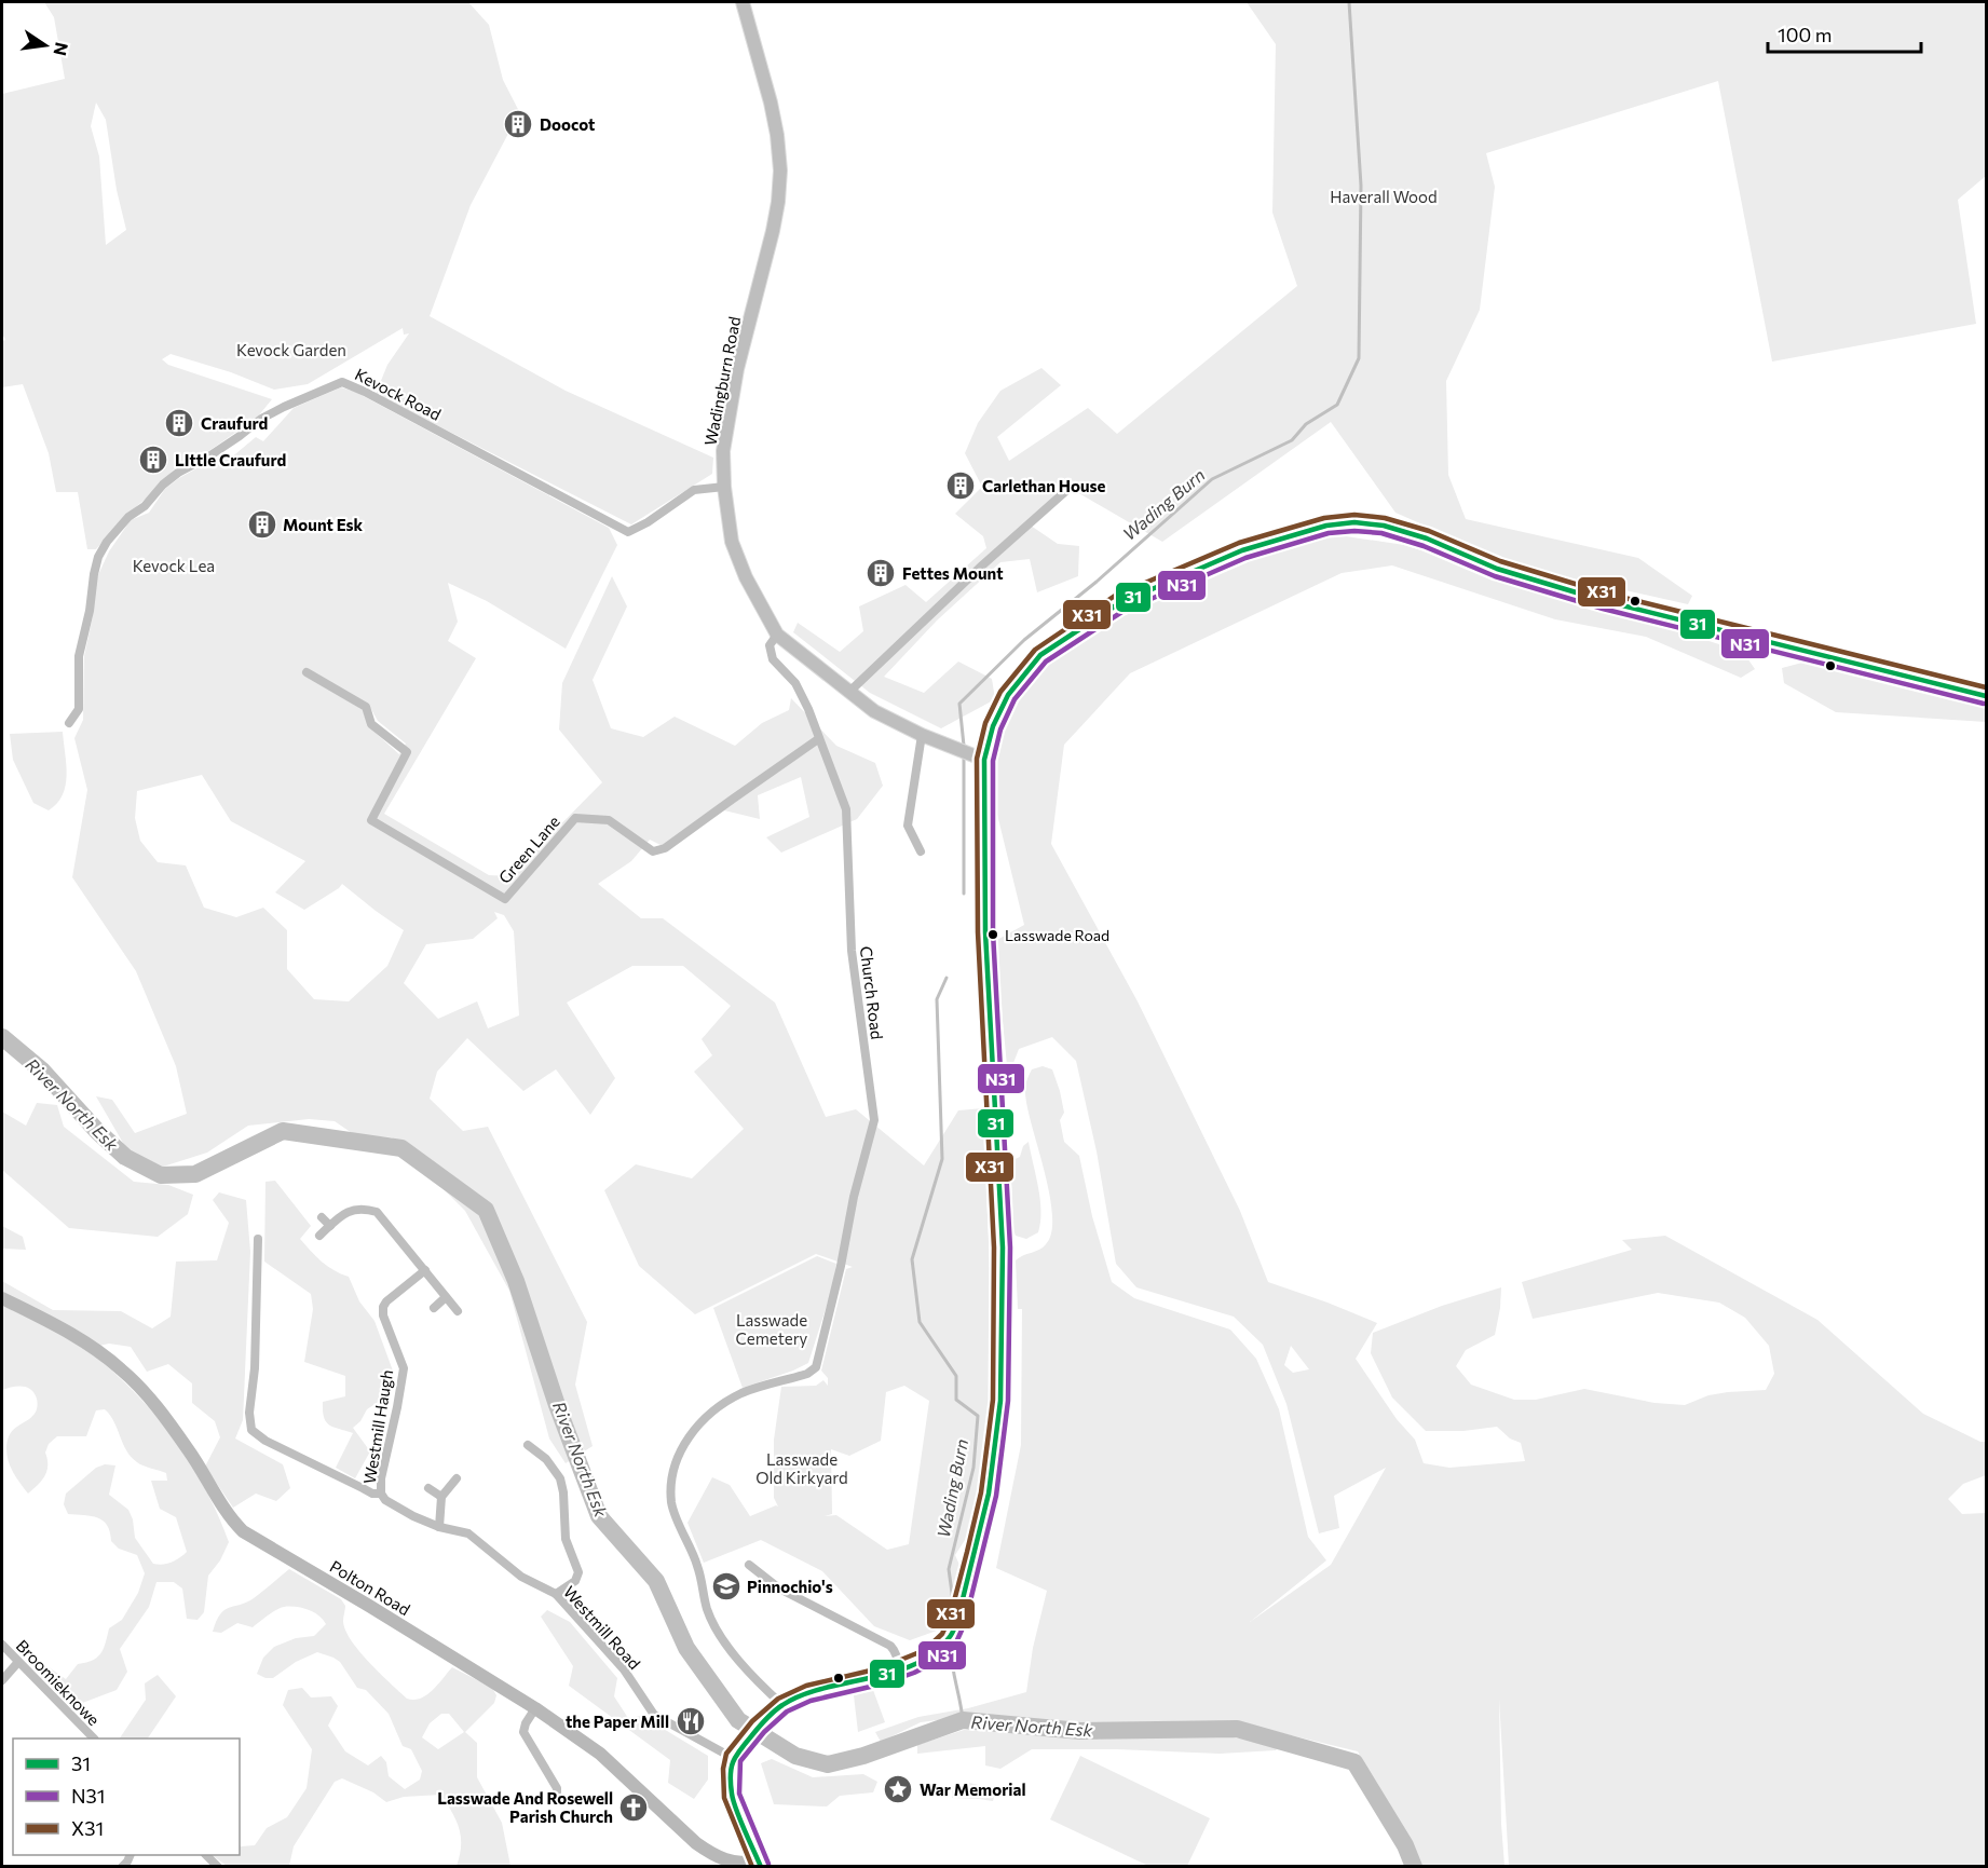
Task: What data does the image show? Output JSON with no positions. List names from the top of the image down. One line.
{"streets":{"main road":["Wadingburn Road"],"street":["Kevock Road","Green Lane","Church Road","Westmill Haugh","Polton Road","Westmill Road","Broomieknowe"]},"crossings":[["Wadingburn Road","Kevock Road"],["Wadingburn Road","Church Road"],["Green Lane","Church Road"],["Westmill Haugh","Westmill Road"]],"water":["Wading Burn","River North Esk"],"parks":["Haverall Wood","Kevock Garden","Kevock Lea","Lasswade Cemetery","Lasswade Old Kirkyard"],"places":{"building":["Doocot","Craufurd","LIttle Craufurd","Carlethan House","Mount Esk","Fettes Mount"],"other":["Lasswade Road"],"school or university":["Pinnochio's"],"restaurant":["the Paper Mill"],"place":["War Memorial"],"church":["Lasswade And Rosewell Parish Church"]},"lines":["transit line X31","transit line 31","transit line N31"],"legend":["31","N31","X31"],"scale_bar":"100 m","north":"right"}
